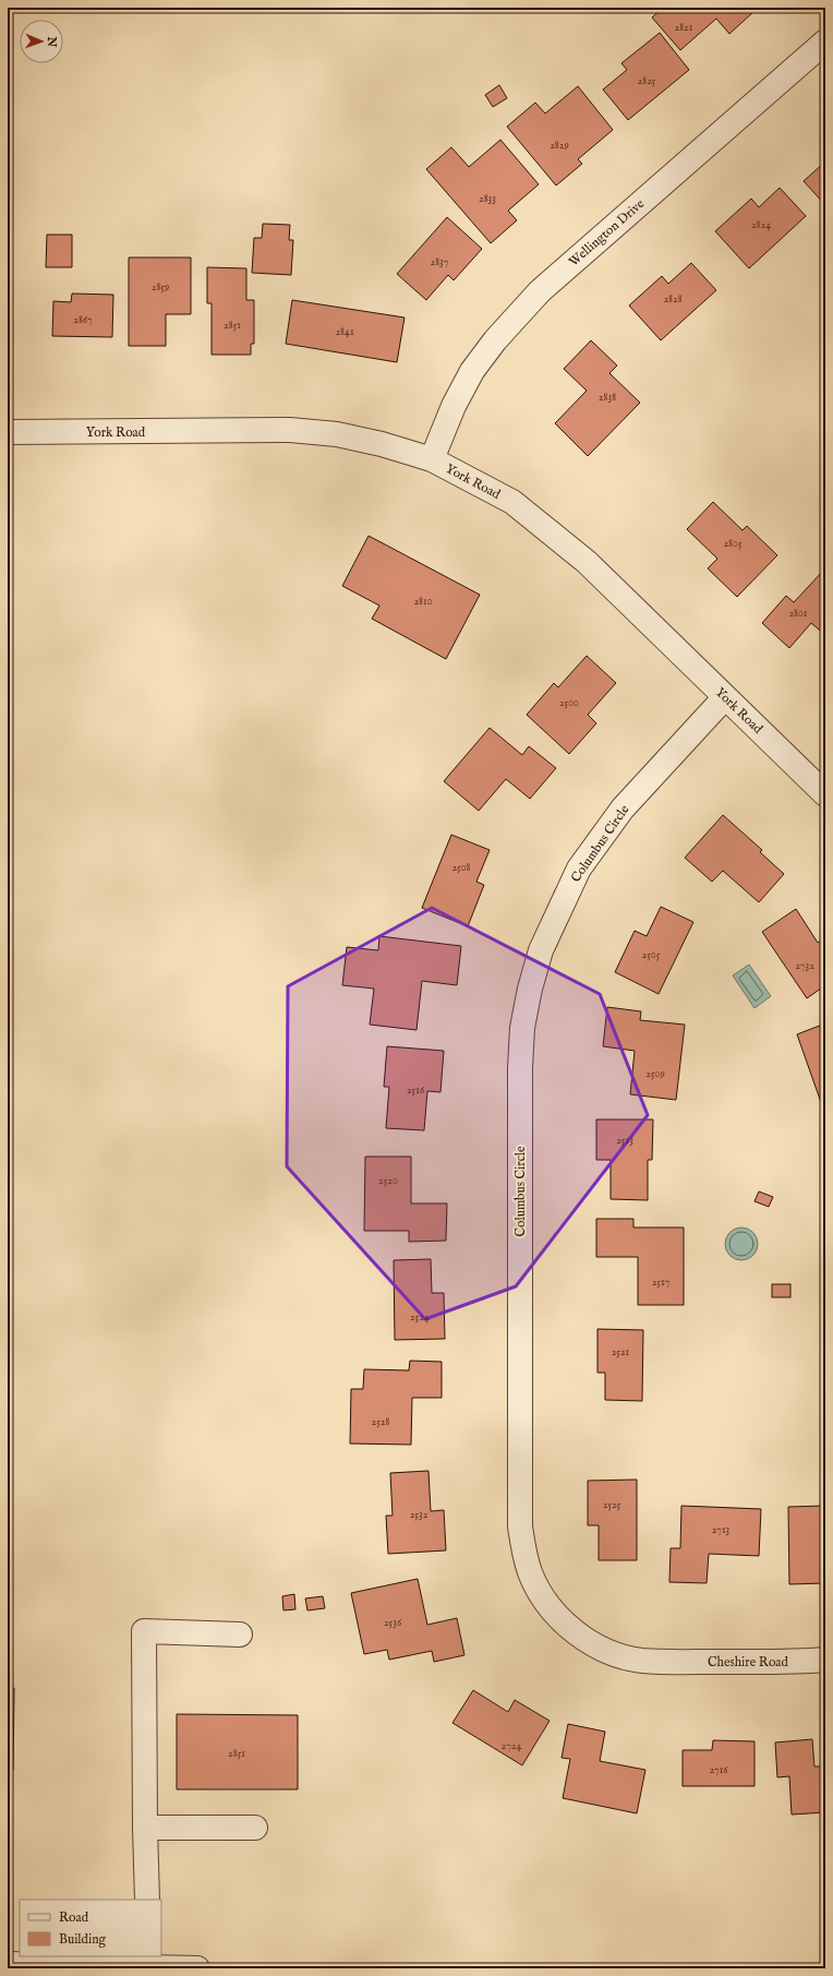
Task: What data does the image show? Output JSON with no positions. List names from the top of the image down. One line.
{"streets":{"street":["Wellington Drive","York Road","Columbus Circle","Cheshire Road"]},"crossings":[["Wellington Drive","York Road"],["York Road","Columbus Circle"],["Columbus Circle","Cheshire Road"]],"house_numbers":["2821","2825","2829","2833","2824","2837","2859","2828","2867","2851","2841","2838","2805","2810","2801","2500","2508","2505","2732","2509","2516","2513","2520","2517","2524","2521","2528","2525","2532","2713","2536","2724","2851","2716"],"legend":["Road","Building"],"north":"right"}
